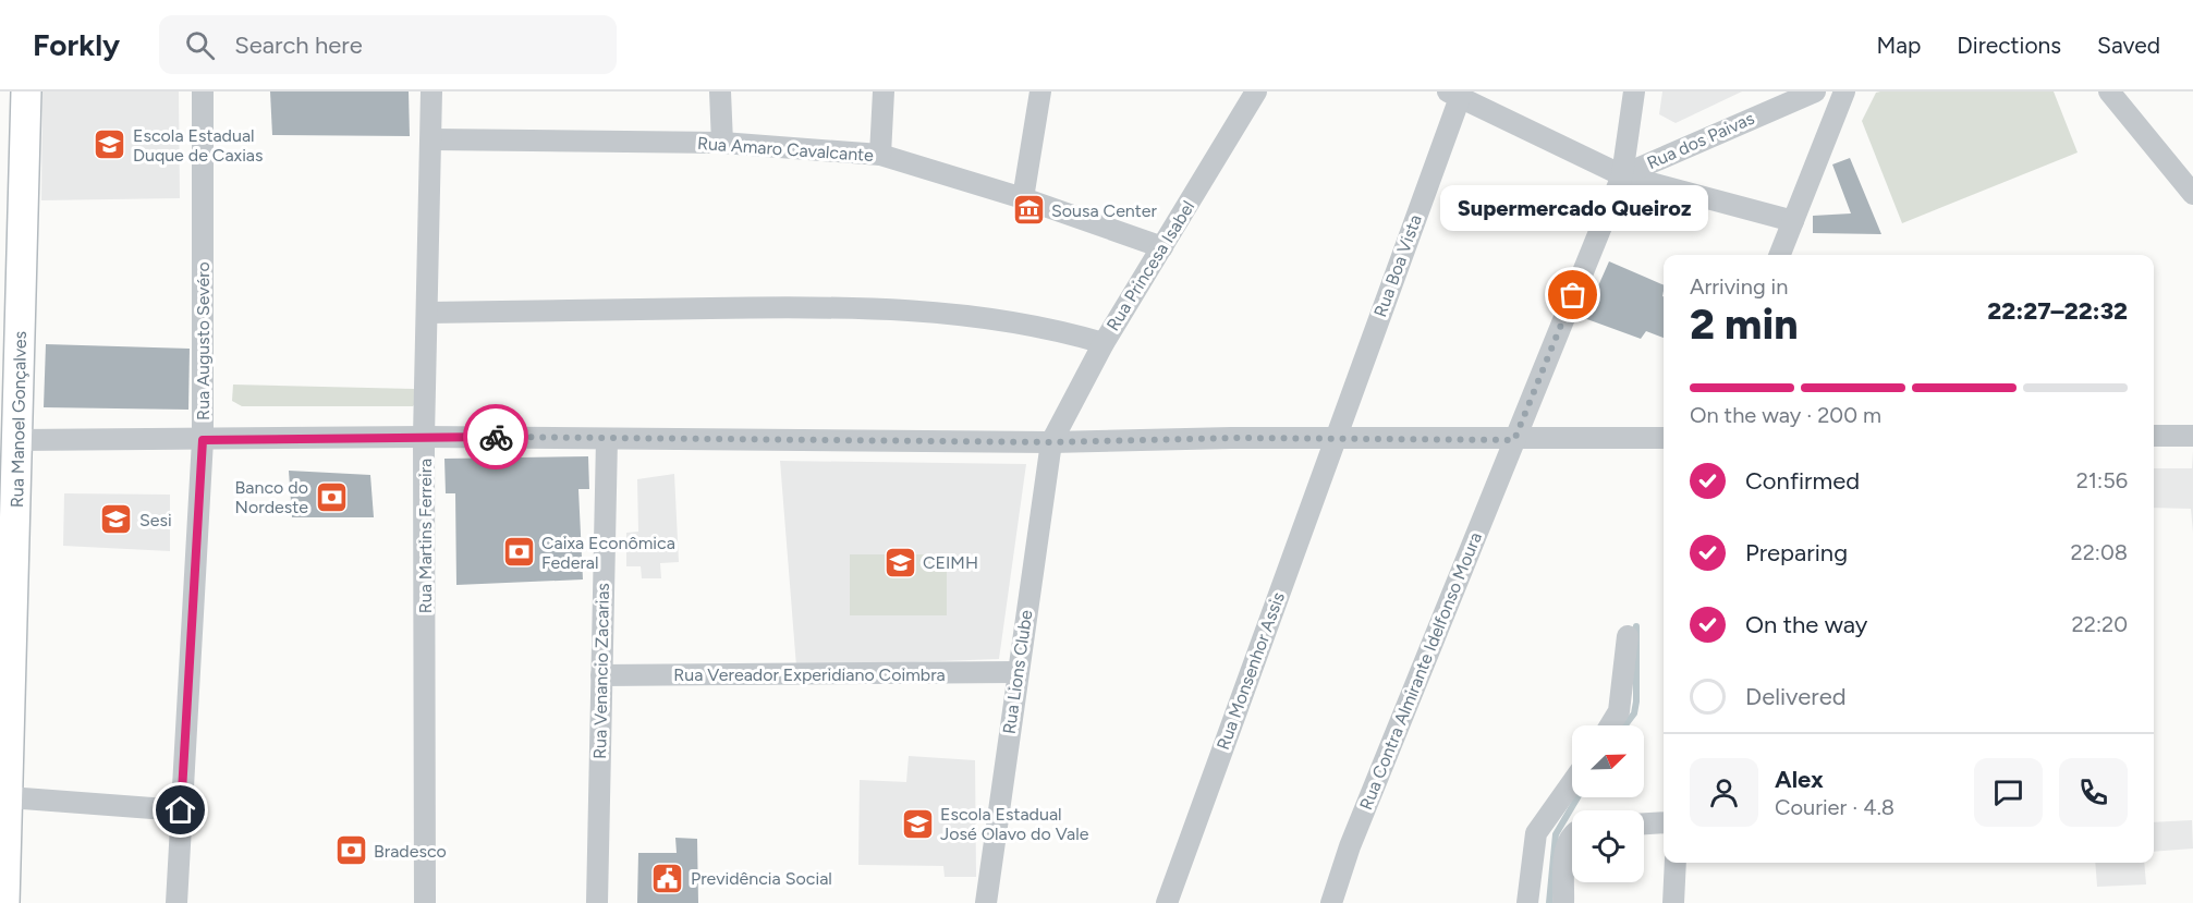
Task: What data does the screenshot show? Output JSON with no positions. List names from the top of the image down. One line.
{"streets":{"street":["Rua dos Paivas","Rua Amaro Cavalcante","Rua Princesa Isabel","Rua Boa Vista","Rua Augusto Sevéro","Rua Manoel Gonçalves","Rua Martins Ferreira","Rua Venancio Zacarias","Rua Monsenhor Assis","Rua Contra Almirante Idelfonso Moura","Rua Lions Clube","Rua Vereador Experidiano Coimbra"]},"crossings":[["Rua dos Paivas","Rua Contra Almirante Idelfonso Moura"],["Rua Amaro Cavalcante","Rua Princesa Isabel"],["Rua Amaro Cavalcante","Rua Martins Ferreira"],["Rua Princesa Isabel","Rua Lions Clube"],["Rua Boa Vista","Rua Monsenhor Assis"],["Rua Venancio Zacarias","Rua Vereador Experidiano Coimbra"],["Rua Lions Clube","Rua Vereador Experidiano Coimbra"]],"places":{"school or university":["Escola Estadual Duque de Caxias","Sesi","CEIMH","Escola Estadual José Olavo do Vale"],"museum":["Sousa Center"],"other":["Supermercado Queiroz"],"bank":["Banco do Nordeste","Caixa Econômica Federal","Bradesco"],"public building":["Previdência Social"]},"north":"top right","page":{"header":"Forkly","search":"Search here","nav":["Map","Directions","Saved"],"bubble":"Supermercado Queiroz","heading":["2 min","Arriving in","22:27–22:32"],"panel":["Alex","Courier · 4.8"],"bar":"On the way · 200 m","list":[["Confirmed","21:56"],["Preparing","22:08"],["On the way","22:20"],"Delivered"]}}
